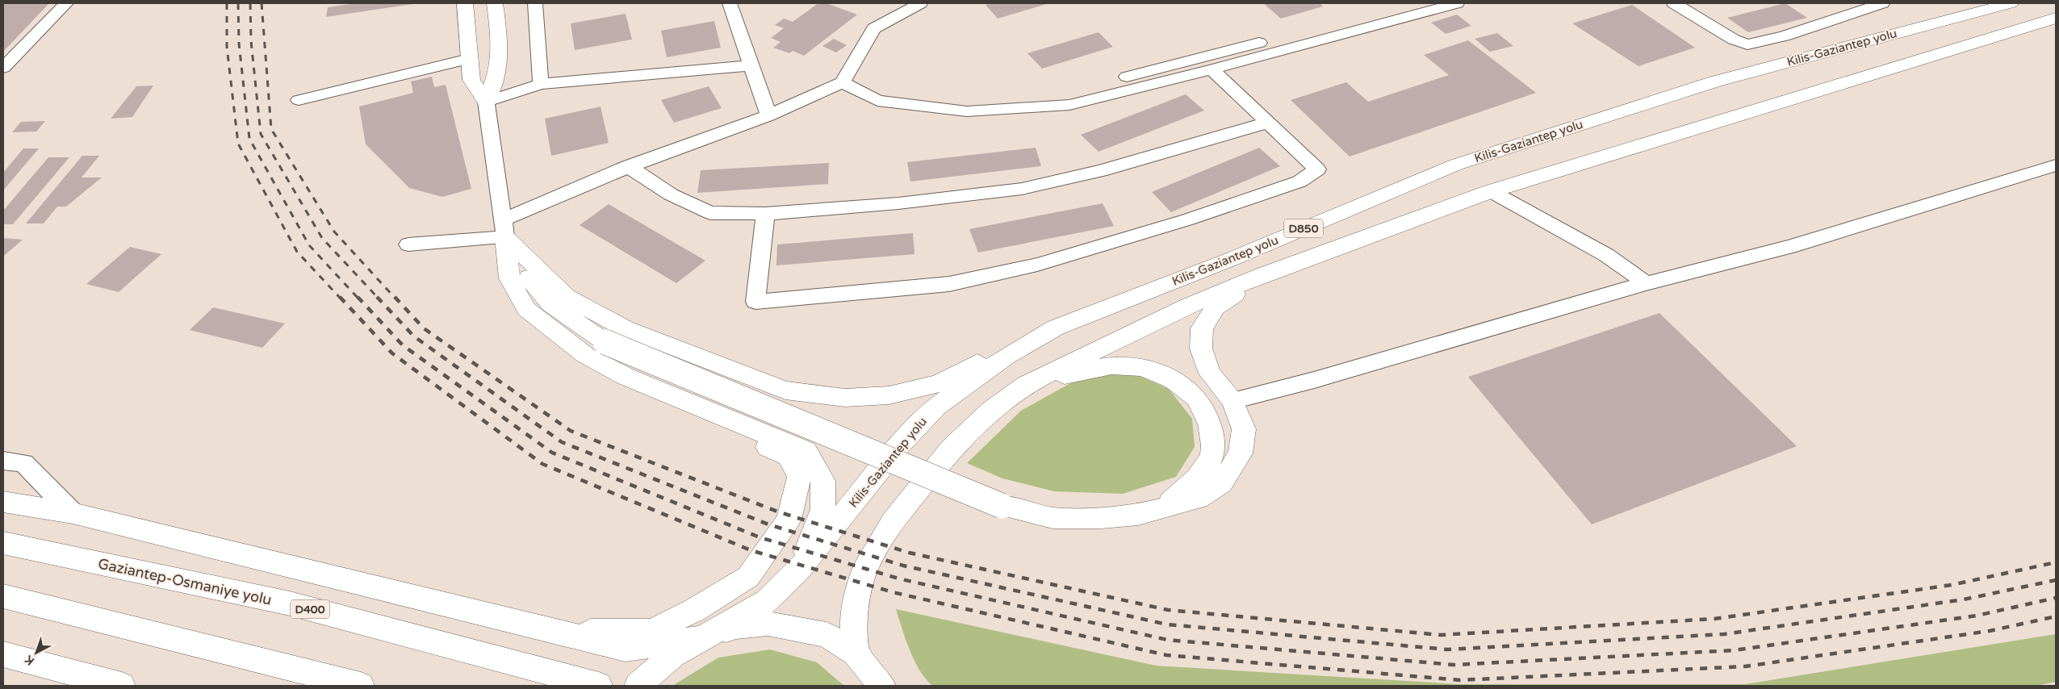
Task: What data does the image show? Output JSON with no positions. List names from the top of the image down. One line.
{"streets":{"main road":["Kilis-Gaziantep yolu","D850","Gaziantep-Osmaniye yolu","D400"]},"north":"bottom left"}
